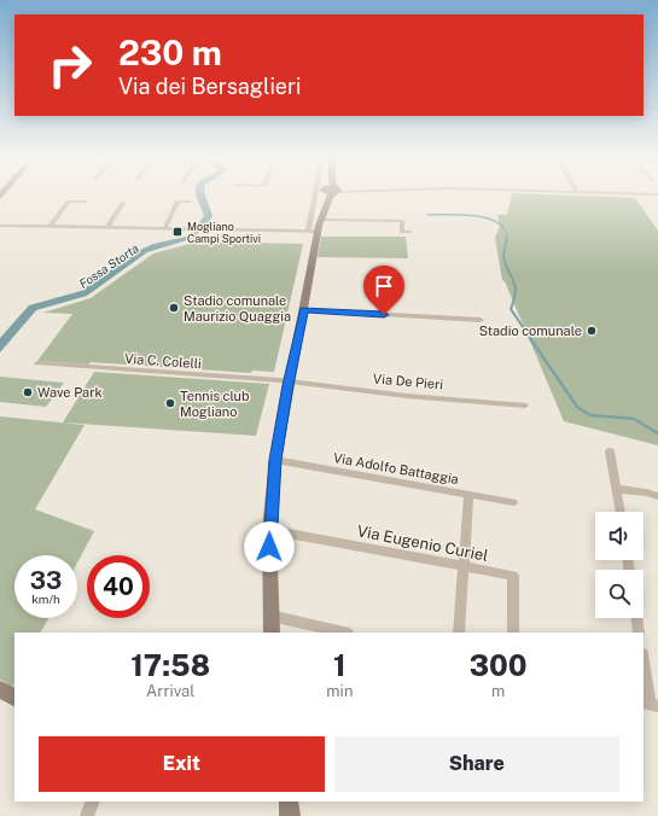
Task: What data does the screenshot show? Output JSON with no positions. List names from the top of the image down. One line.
{"streets":{"street":["Via C. Colelli","Via De Pieri","Via Adolfo Battaggia","Via Eugenio Curiel"]},"crossings":[["Via C. Colelli","Via De Pieri"]],"water":["Fossa Storta"],"places":{"transit":["Mogliano Campi Sportivi"],"other":["Stadio comunale Maurizio Quaggia","Stadio comunale","Wave Park","Tennis club Mogliano"]},"page":{"turn":["230 m","Via dei Bersaglieri"],"speed":"33 km/h","limit":"40","eta":["17:58","Arrival","1","min","300","m"],"buttons":["Exit","Share"]}}
